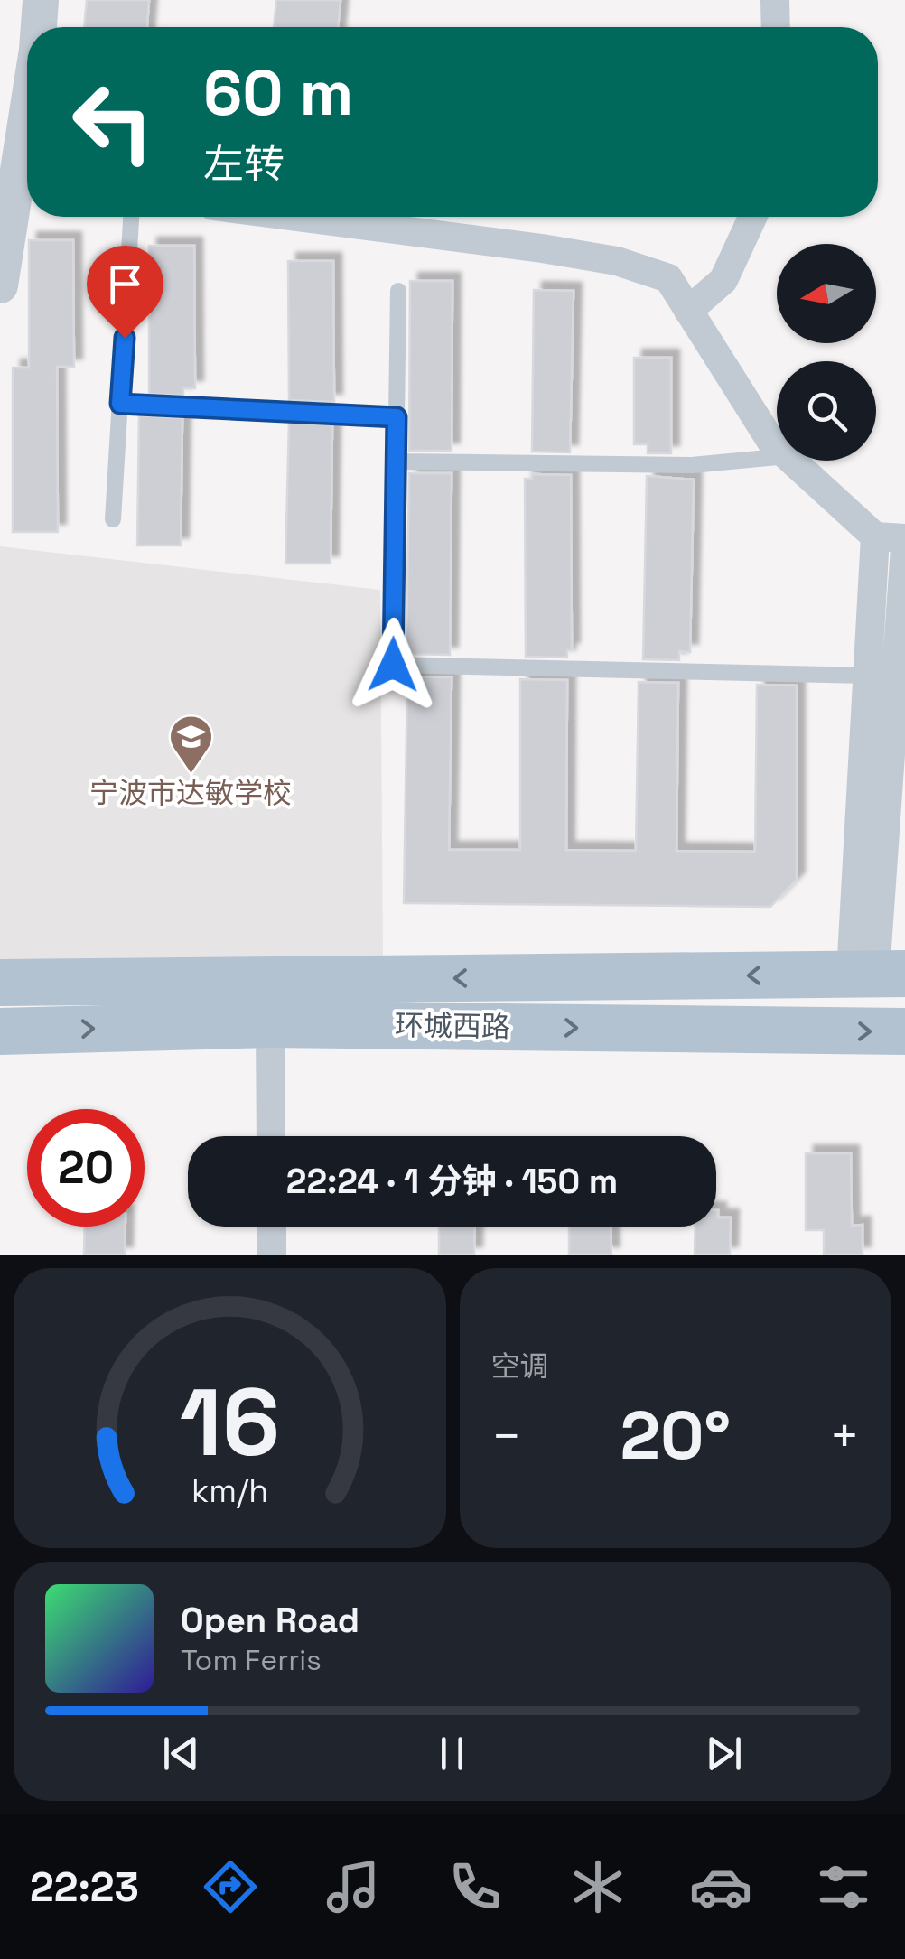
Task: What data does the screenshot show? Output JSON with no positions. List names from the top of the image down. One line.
{"streets":{"main road":["环城西路"]},"places":{"school or university":["宁波市达敏学校"]},"north":"left","page":{"turn":["60 m","左转"],"limit":"20","trip":"22:24 · 1 分钟 · 150 m","tile":"空调","heat":["−","20°","+"],"song":["Open Road","Tom Ferris"],"tabs":"22:23","gauge":["16","km/h"]}}
